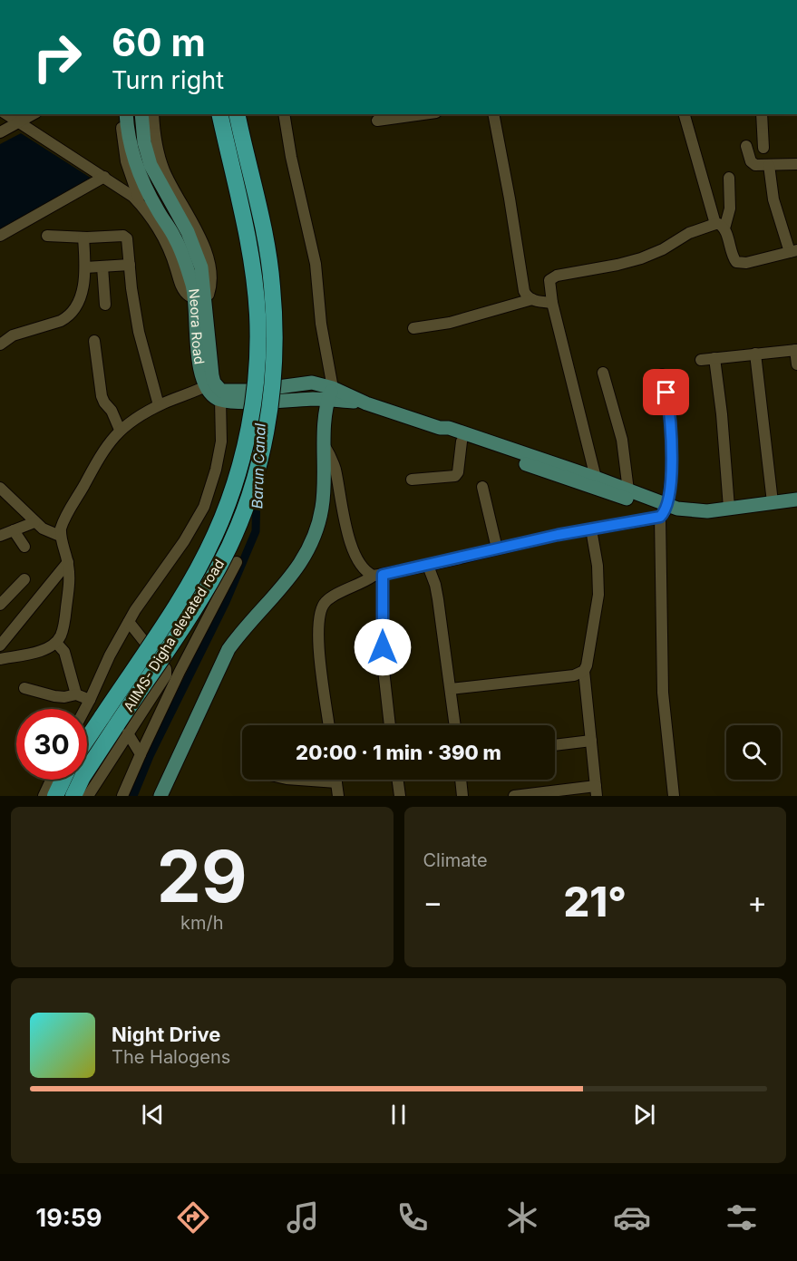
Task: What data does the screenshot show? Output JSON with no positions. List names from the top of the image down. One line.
{"streets":{"highway":["AIIMS- Digha elevated road"],"main road":["Neora Road"]},"water":["Barun Canal"],"page":{"turn":["60 m","Turn right"],"limit":"30","trip":"20:00 · 1 min · 390 m","tile":[["29","km/h"],"Climate"],"heat":["−","21°","+"],"song":["Night Drive","The Halogens"],"tabs":"19:59"}}
